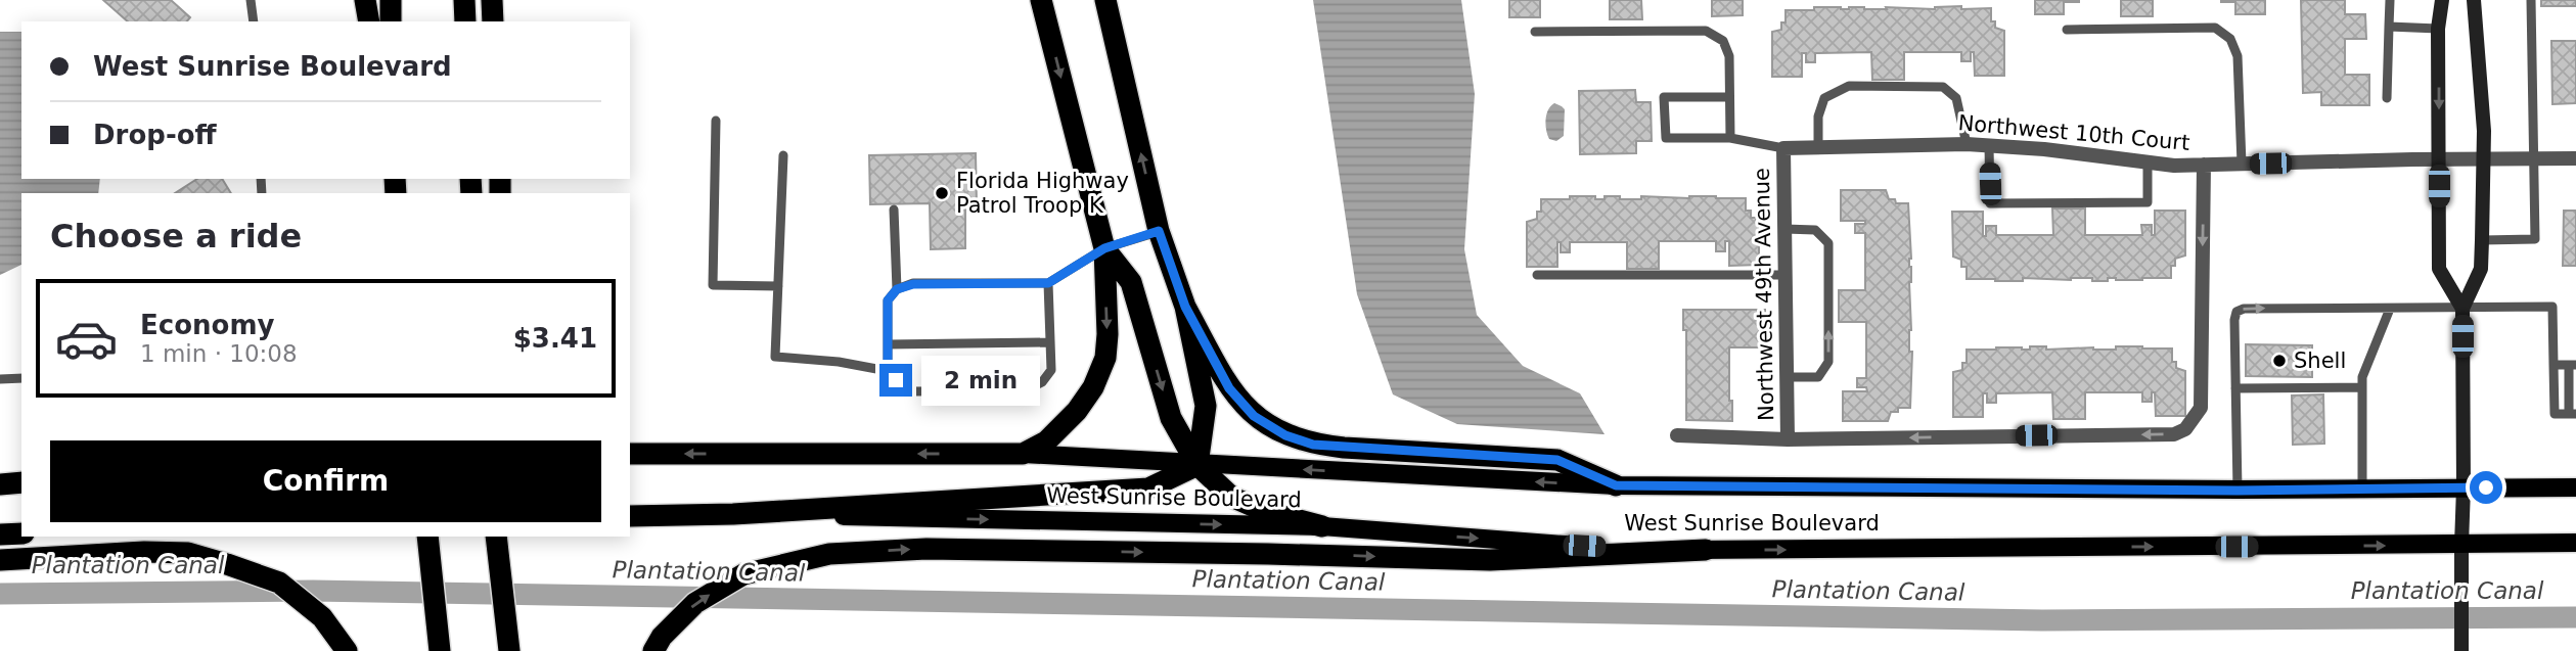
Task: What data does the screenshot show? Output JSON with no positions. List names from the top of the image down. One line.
{"streets":{"highway":["West Sunrise Boulevard"],"street":["Northwest 10th Court","Northwest 49th Avenue"]},"crossings":[["Northwest 10th Court","Northwest 49th Avenue"]],"water":["Plantation Canal"],"places":["Florida Highway Patrol Troop K","Shell"],"page":{"banner":["West Sunrise Boulevard","Drop-off"],"heading":"Choose a ride","list":[{"name":"Economy","note":"1 min · 10:08","value":"$3.41"}],"bubble":"2 min","buttons":"Confirm"}}
